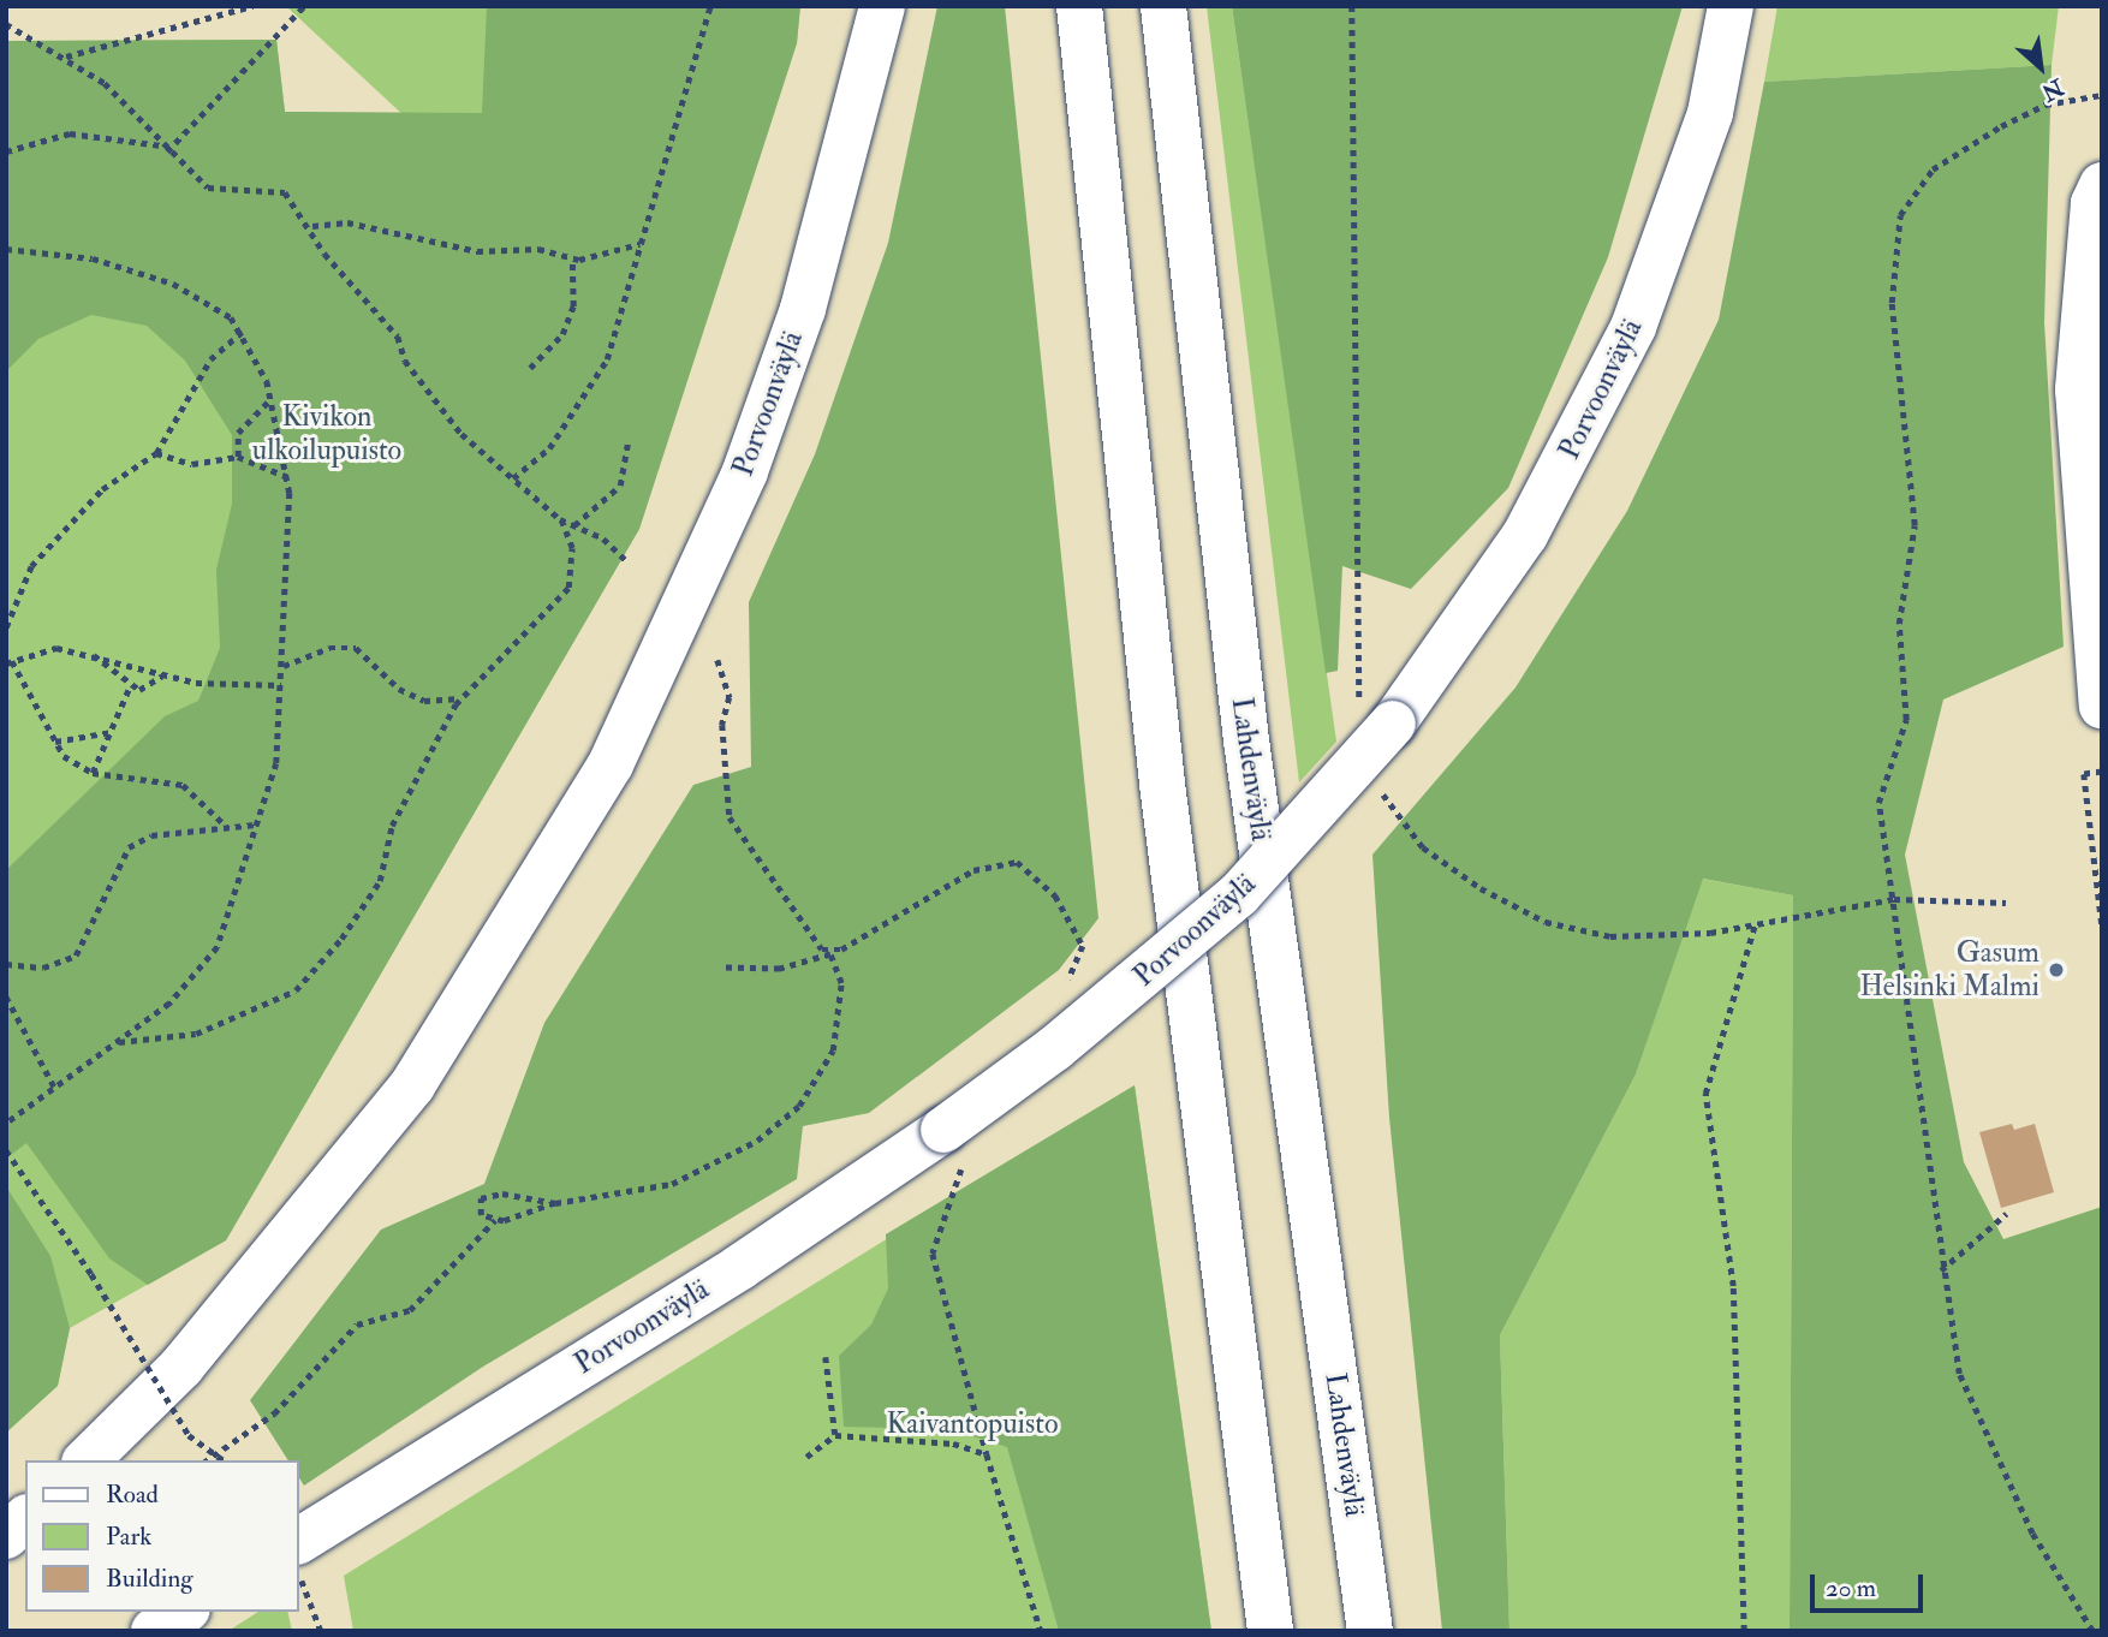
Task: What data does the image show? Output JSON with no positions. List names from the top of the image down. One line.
{"streets":{"main road":["Porvoonväylä","Lahdenväylä"]},"parks":["Kivikon ulkoilupuisto","Kaivantopuisto"],"places":["Gasum Helsinki Malmi"],"legend":["Road","Park","Building"],"scale_bar":"20 m","north":"bottom right"}
